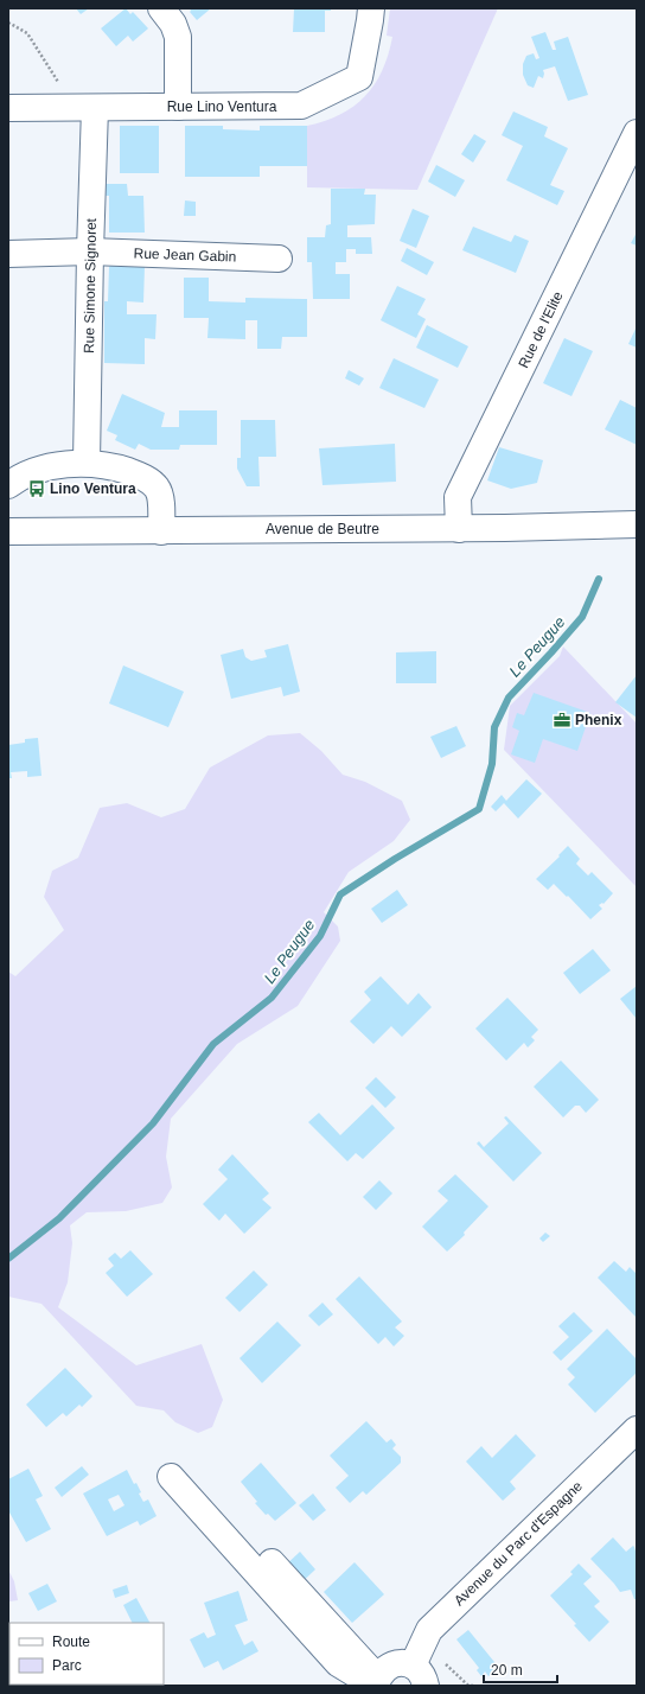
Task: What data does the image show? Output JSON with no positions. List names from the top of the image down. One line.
{"streets":{"street":["Rue Lino Ventura","Rue Jean Gabin","Rue Simone Signoret","Rue de l'Elite","Avenue de Beutre","Avenue du Parc d'Espagne"]},"crossings":[["Rue Lino Ventura","Rue Simone Signoret"],["Rue Jean Gabin","Rue Simone Signoret"],["Rue de l'Elite","Avenue de Beutre"]],"water":["Le Peugue"],"places":{"bus stop":["Lino Ventura"],"office":["Phenix"]},"legend":["Route","Parc"],"scale_bar":"20 m"}
